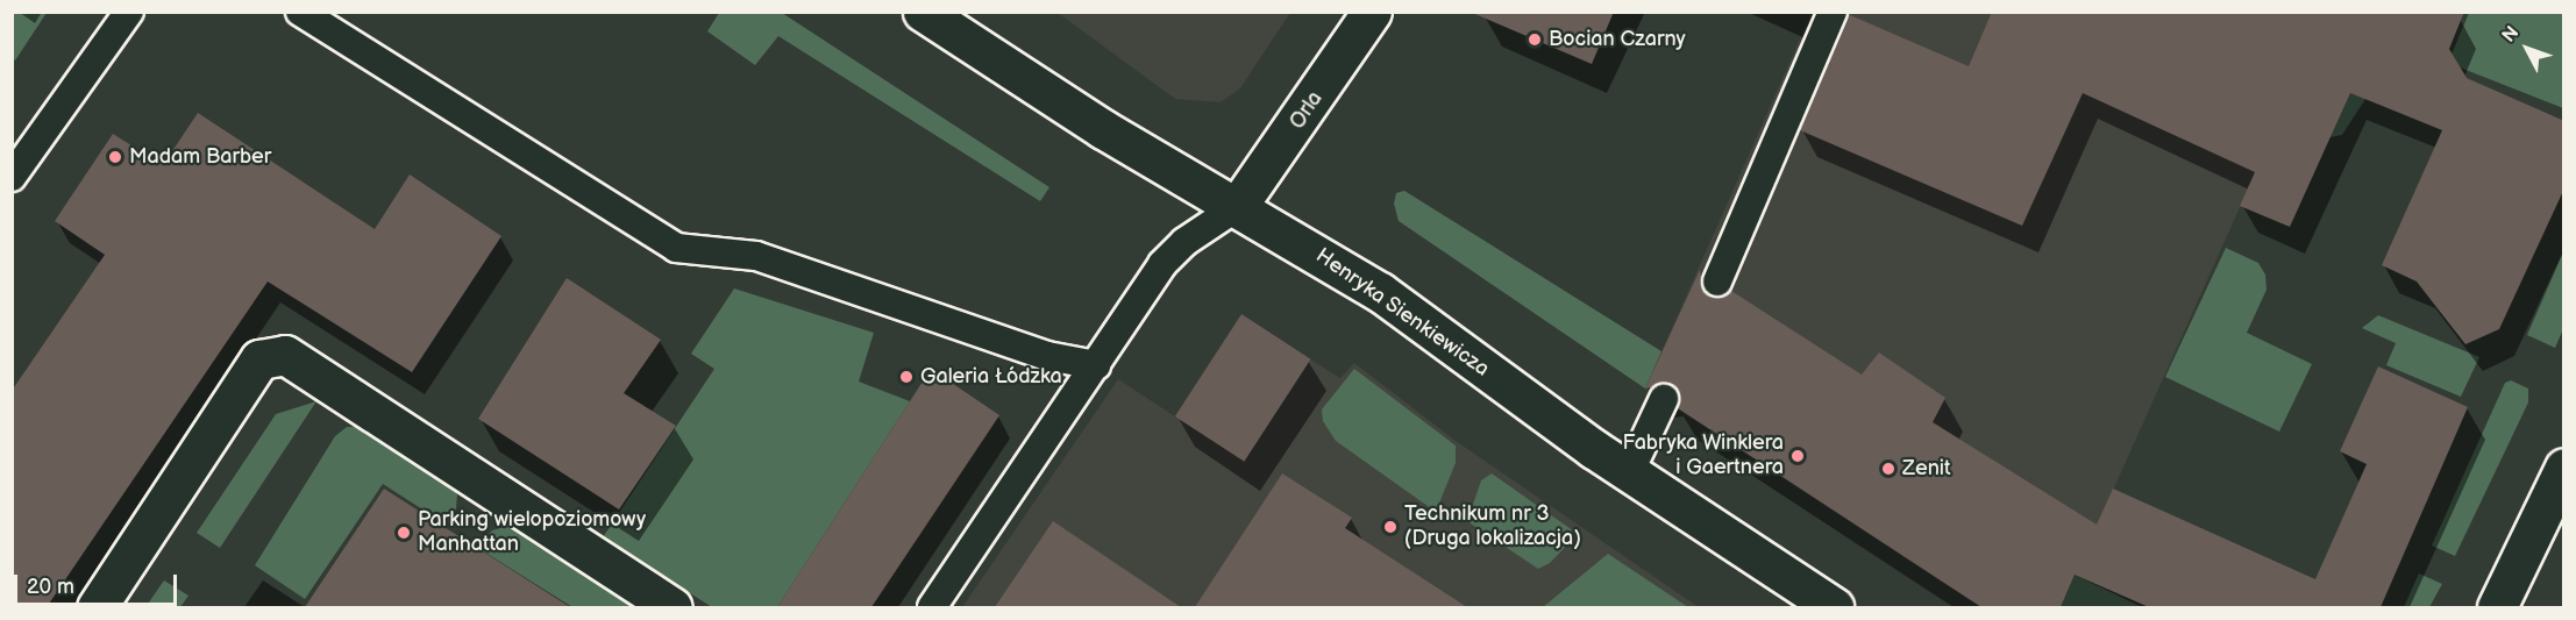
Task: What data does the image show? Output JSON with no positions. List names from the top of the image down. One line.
{"streets":{"street":["Orla","Henryka Sienkiewicza"]},"crossings":[["Orla","Henryka Sienkiewicza"]],"places":["Bocian Czarny","Madam Barber","Galeria Łódzka","Fabryka Winklera i Gaertnera","Zenit","Technikum nr 3 (Druga lokalizacja)","Parking wielopoziomowy Manhattan"],"scale_bar":"20 m","north":"top left"}
